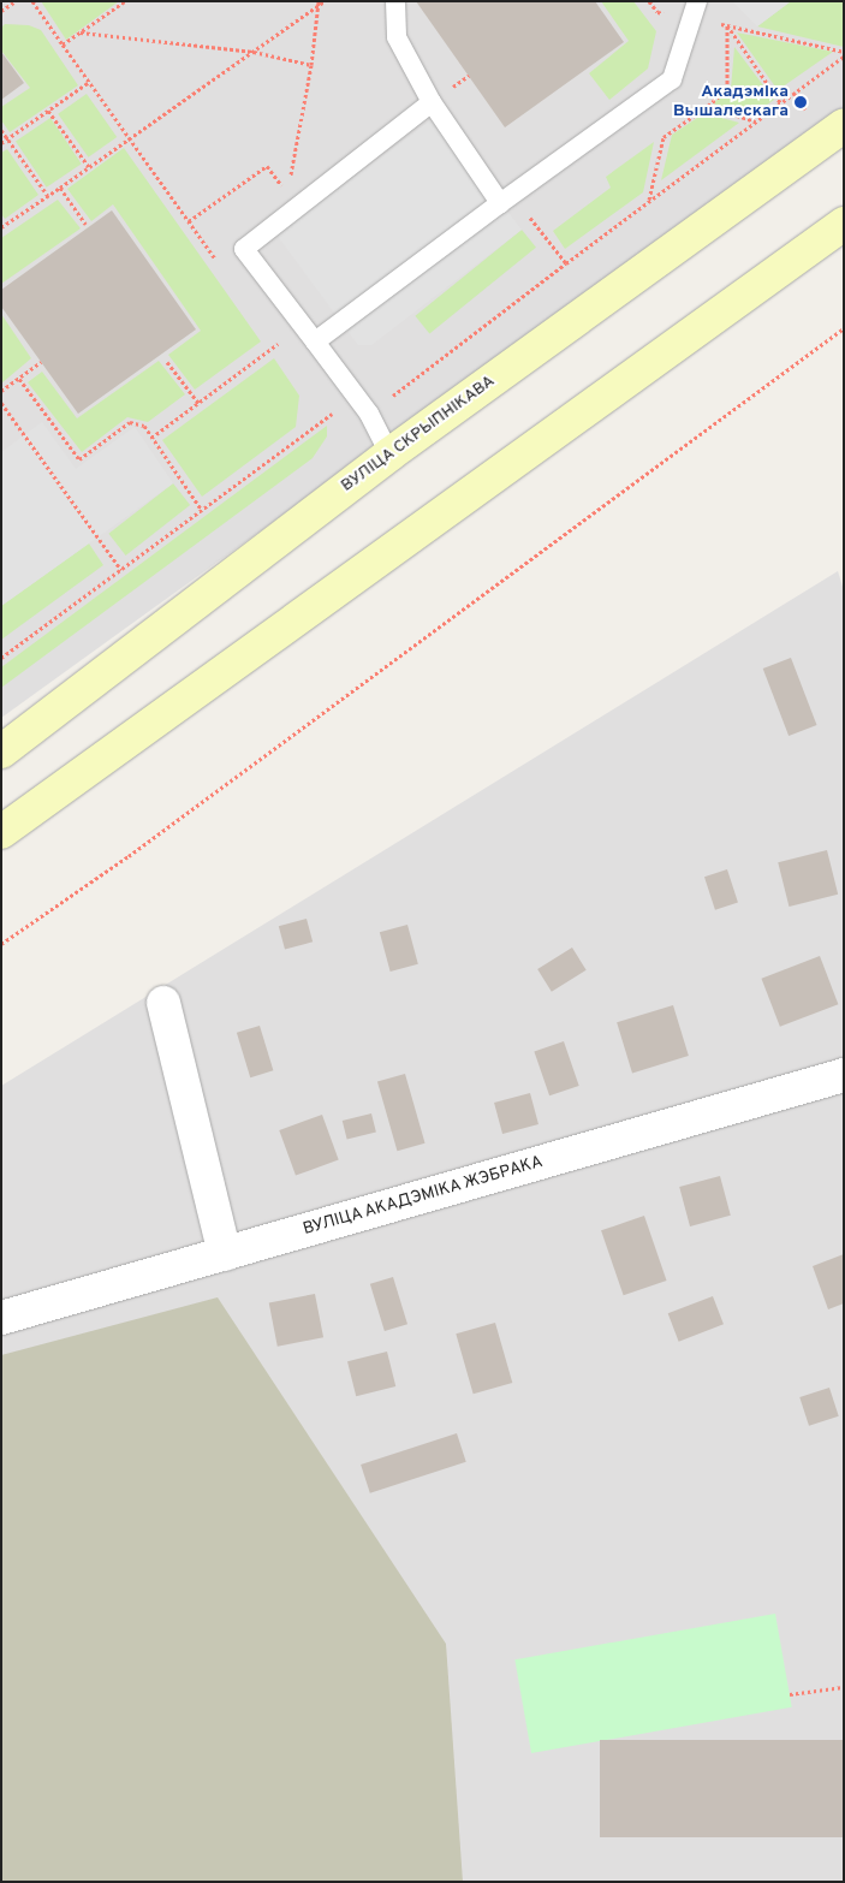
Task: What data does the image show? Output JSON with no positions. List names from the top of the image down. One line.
{"streets":{"main road":["ВУЛІЦА СКРЫПНІКАВА"],"street":["ВУЛІЦА АКАДЭМІКА ЖЭБРАКА"]},"places":["Акадэміка Вышалескага"]}
